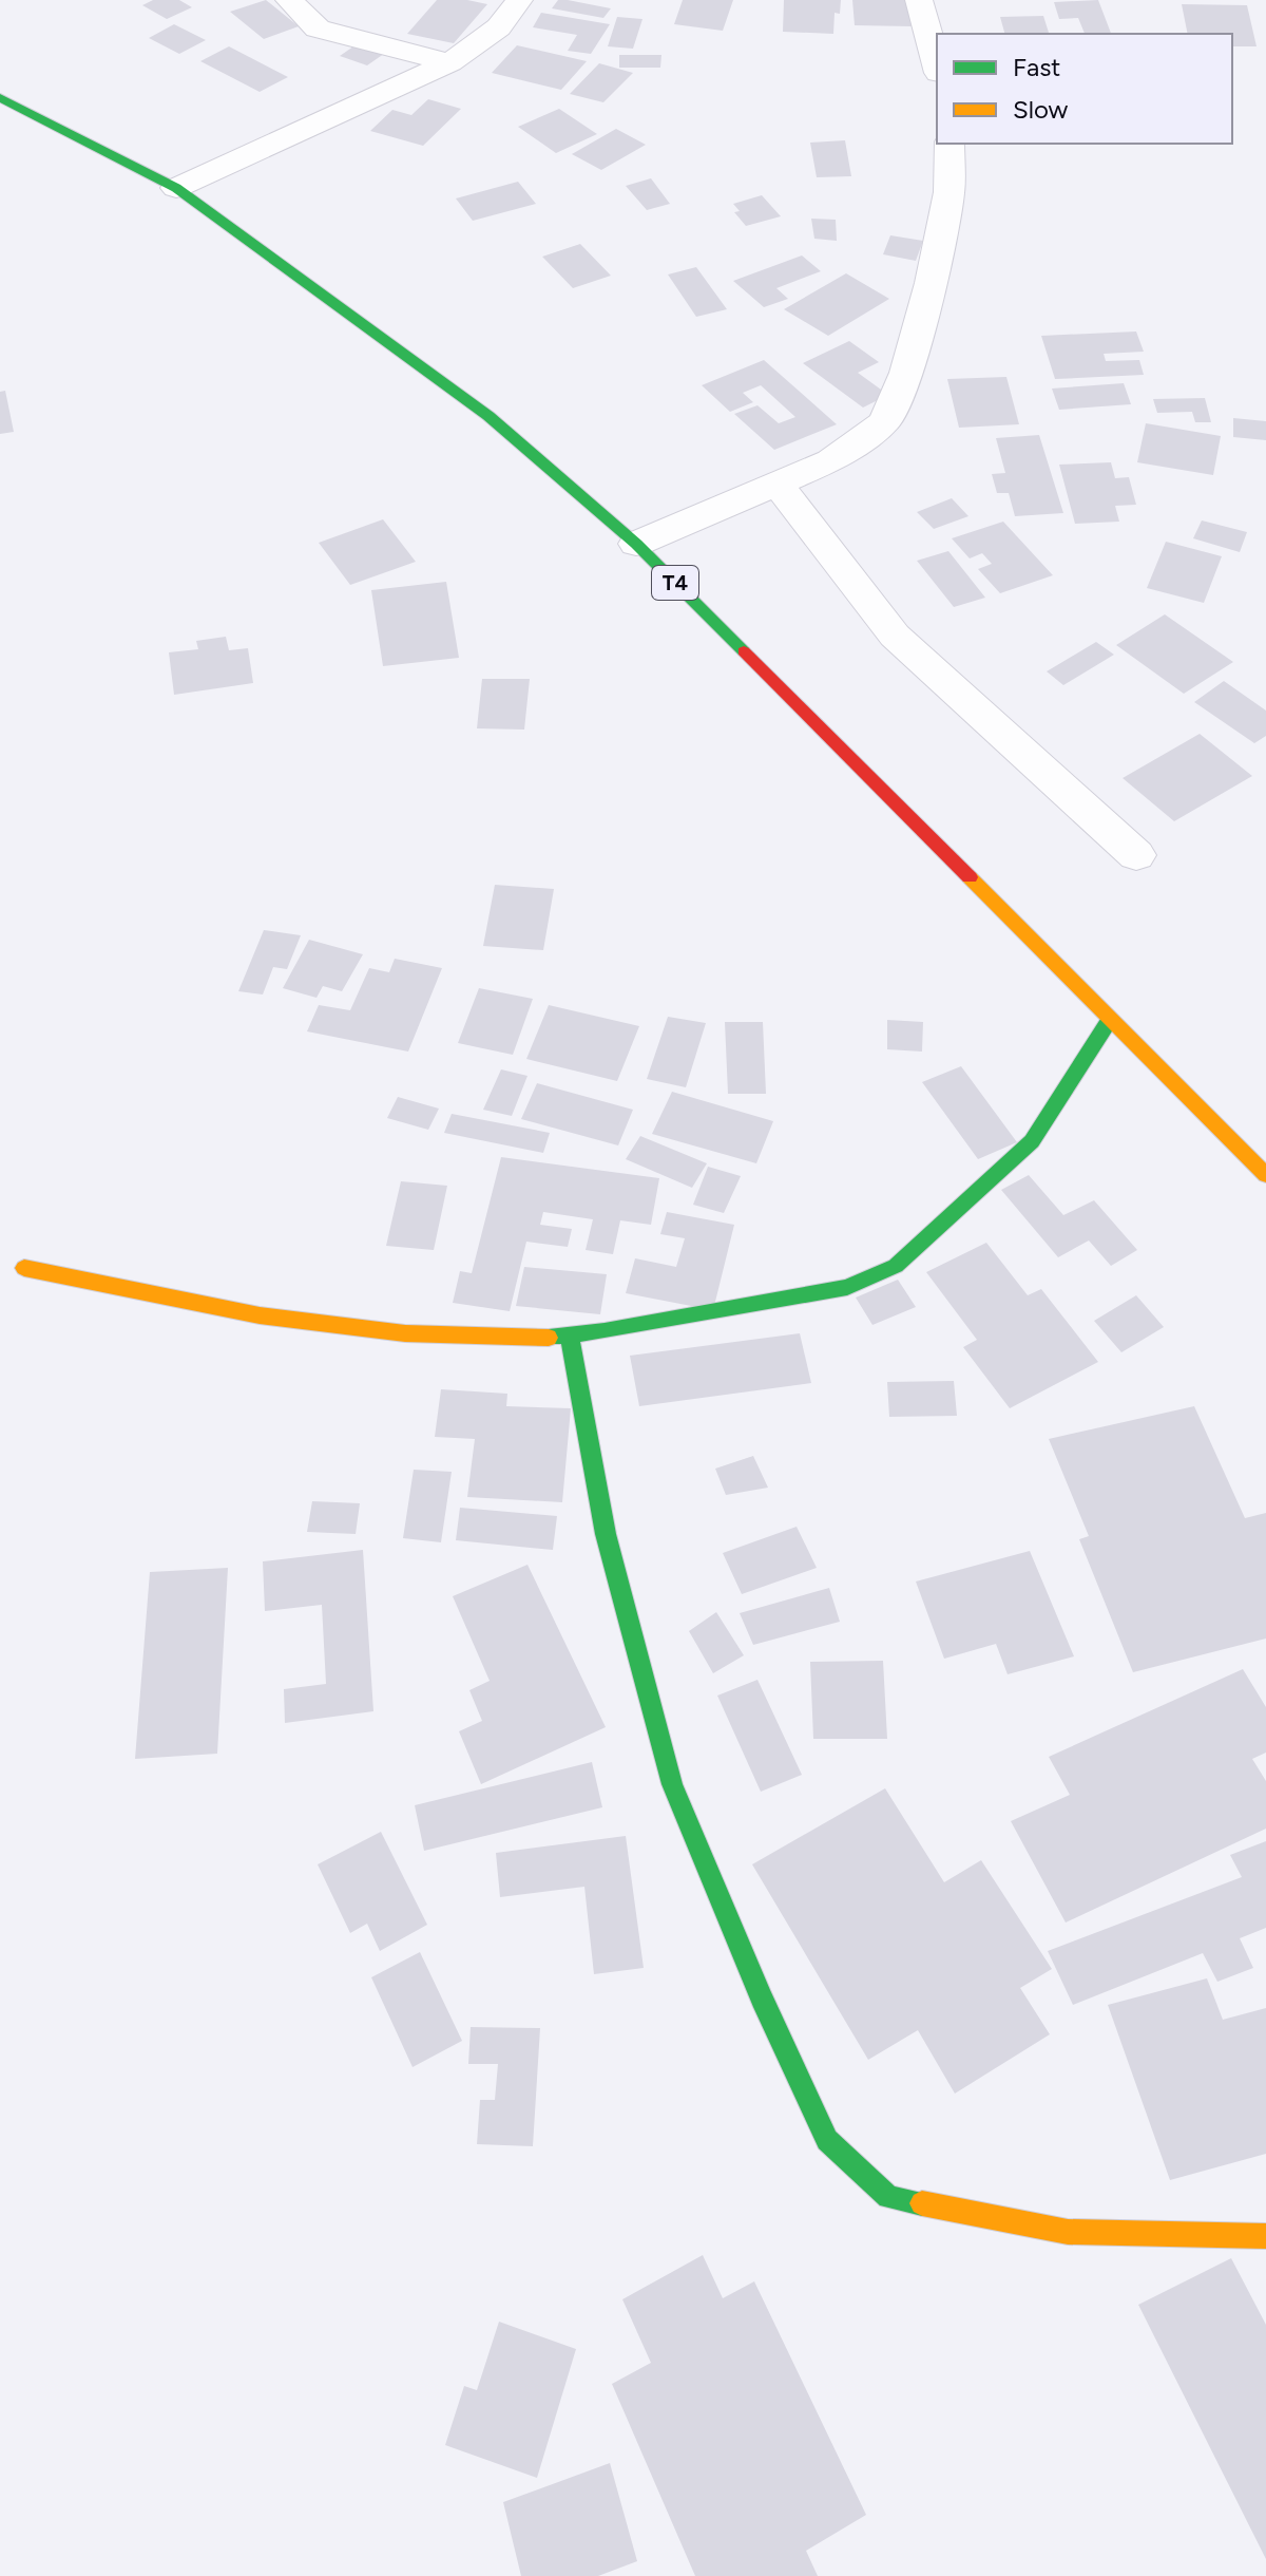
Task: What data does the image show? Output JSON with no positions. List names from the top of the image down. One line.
{"streets":{"main road":["T4"]},"legend":["Fast","Slow"]}
